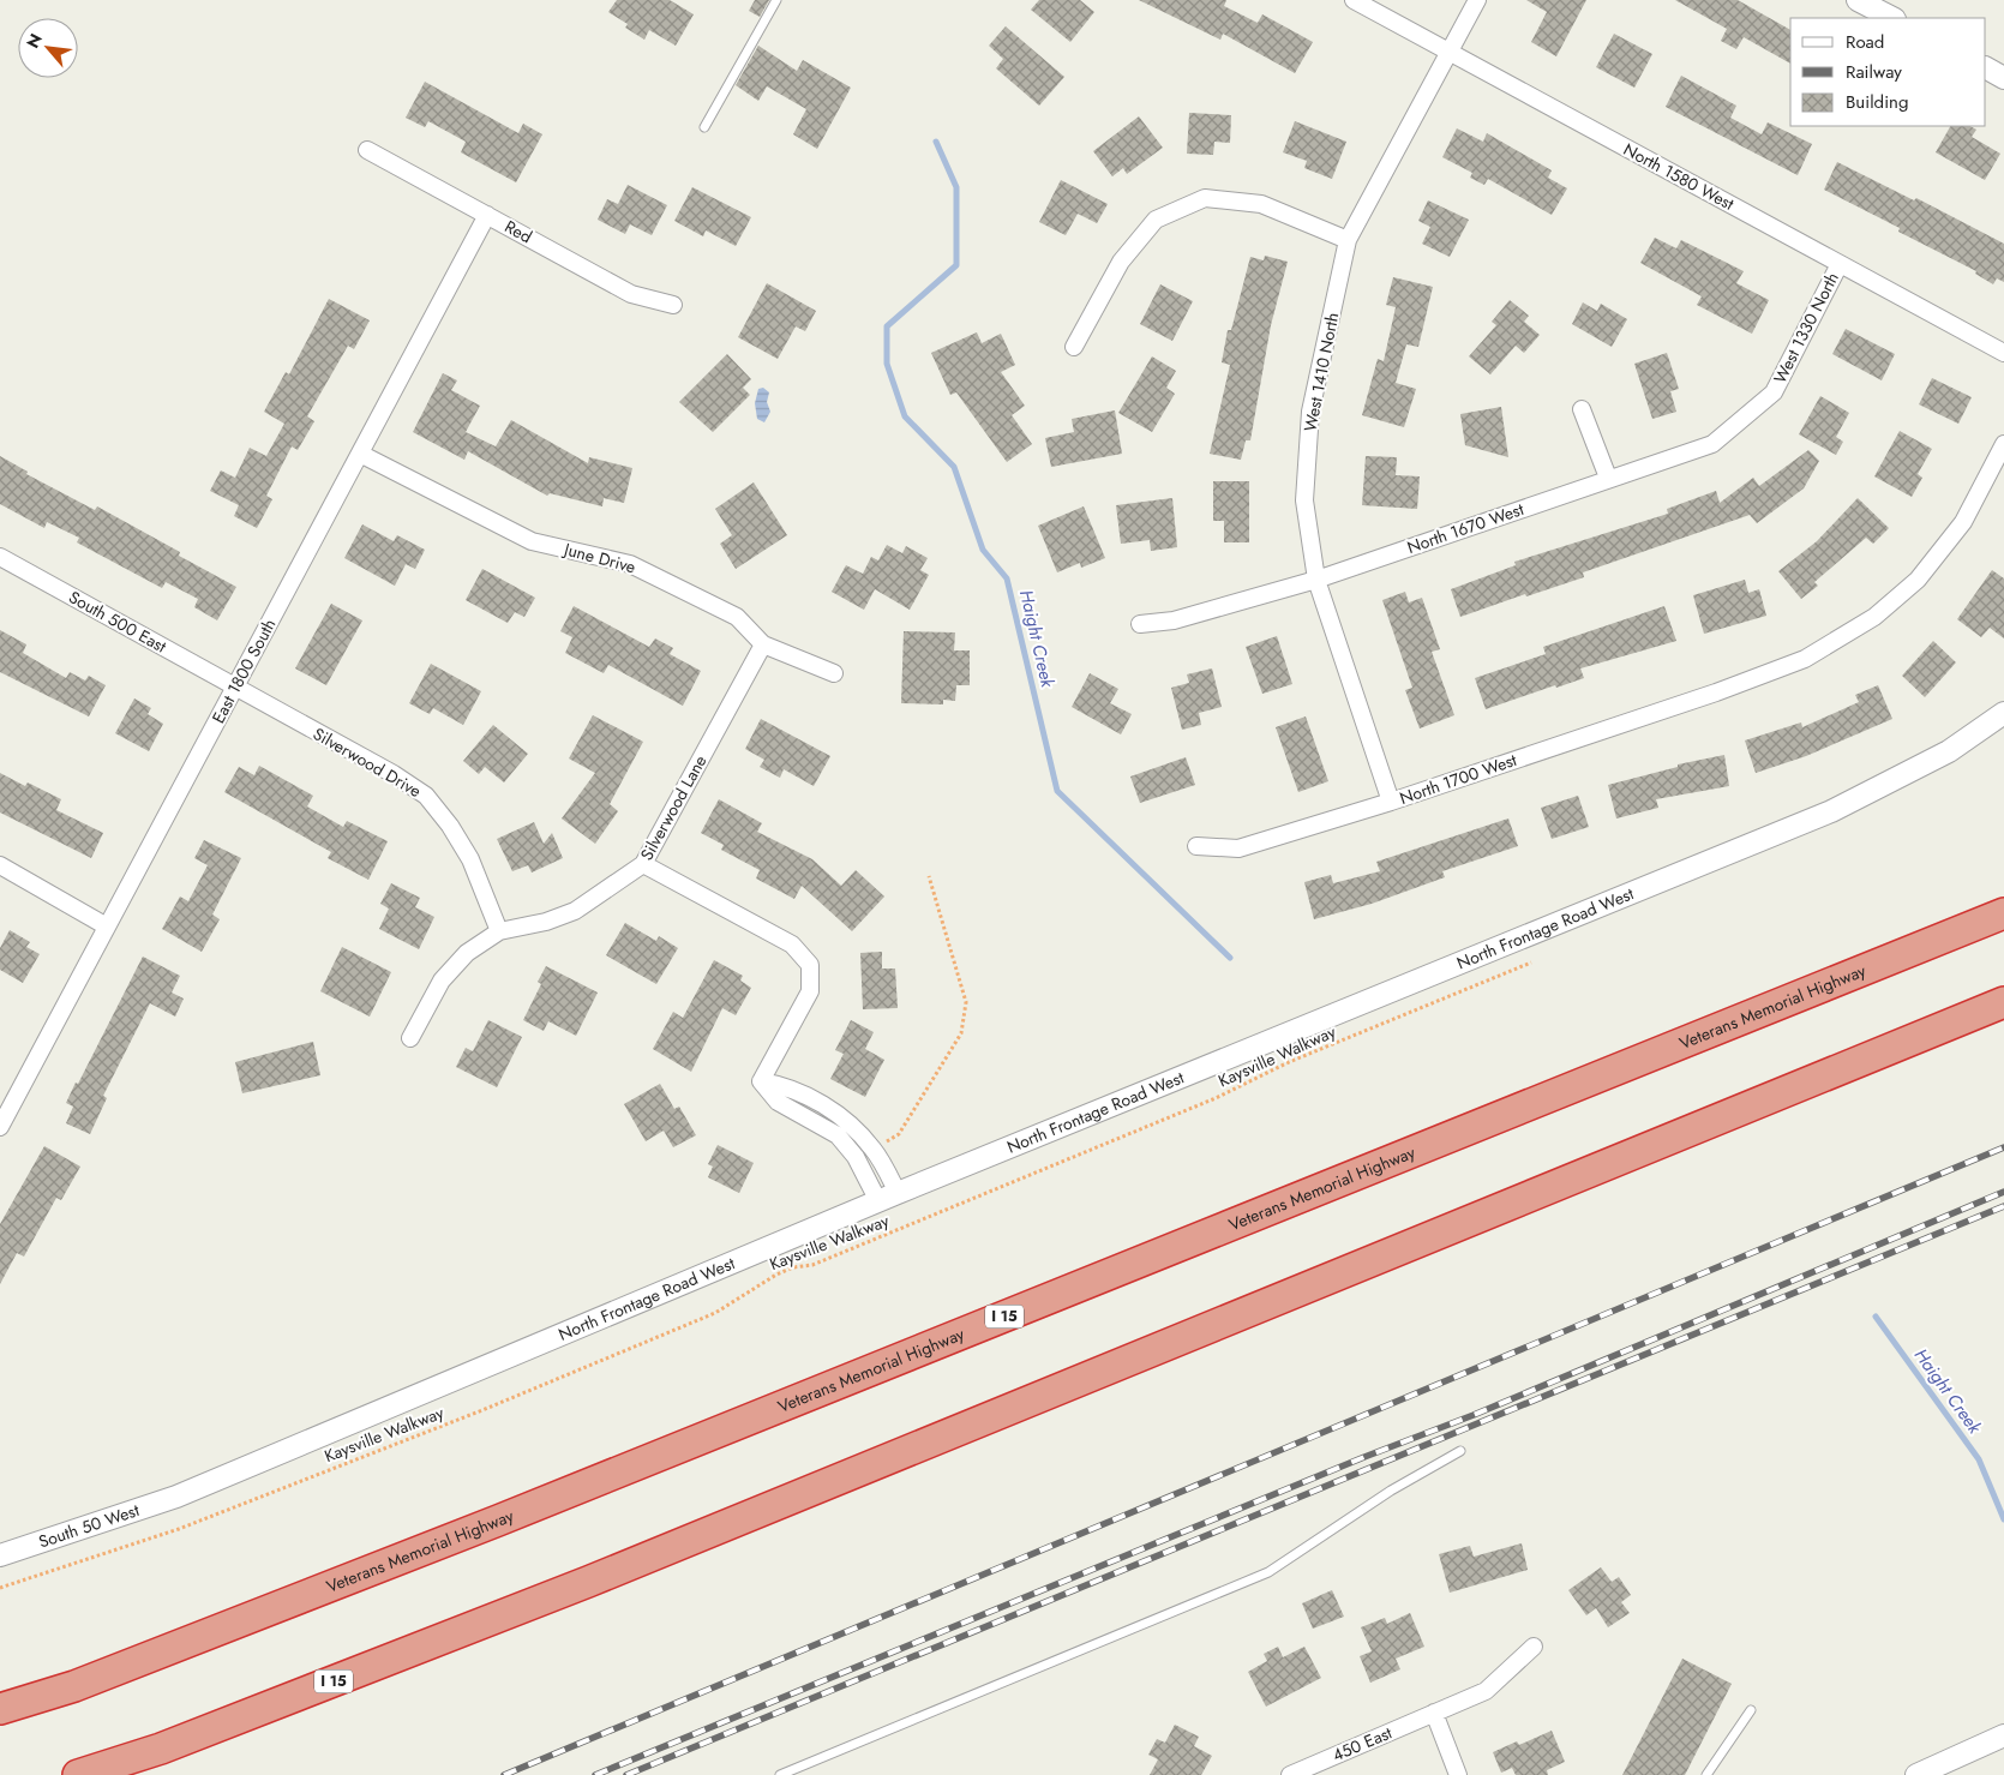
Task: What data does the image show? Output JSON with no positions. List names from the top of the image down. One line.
{"streets":{"highway":["Veterans Memorial Highway","I 15"],"street":["North 1580 West","Red","West 1330 North","West 1410 North","North 1670 West","June Drive","South 500 East","East 1800 South","Silverwood Drive","North 1700 West","Silverwood Lane","North Frontage Road West","South 50 West","450 East"],"path":["Kaysville Walkway"]},"crossings":[["North 1580 West","West 1330 North"],["North 1580 West","West 1410 North"],["Red","East 1800 South"],["West 1330 North","North 1670 West"],["West 1410 North","North 1670 West"],["West 1410 North","North 1700 West"],["June Drive","East 1800 South"],["June Drive","Silverwood Lane"],["South 500 East","East 1800 South"],["South 500 East","Silverwood Drive"],["East 1800 South","Silverwood Drive"],["Silverwood Drive","Silverwood Lane"],["North Frontage Road West","South 50 West"]],"water":["Haight Creek"],"legend":["Road","Railway","Building"],"north":"top left"}
